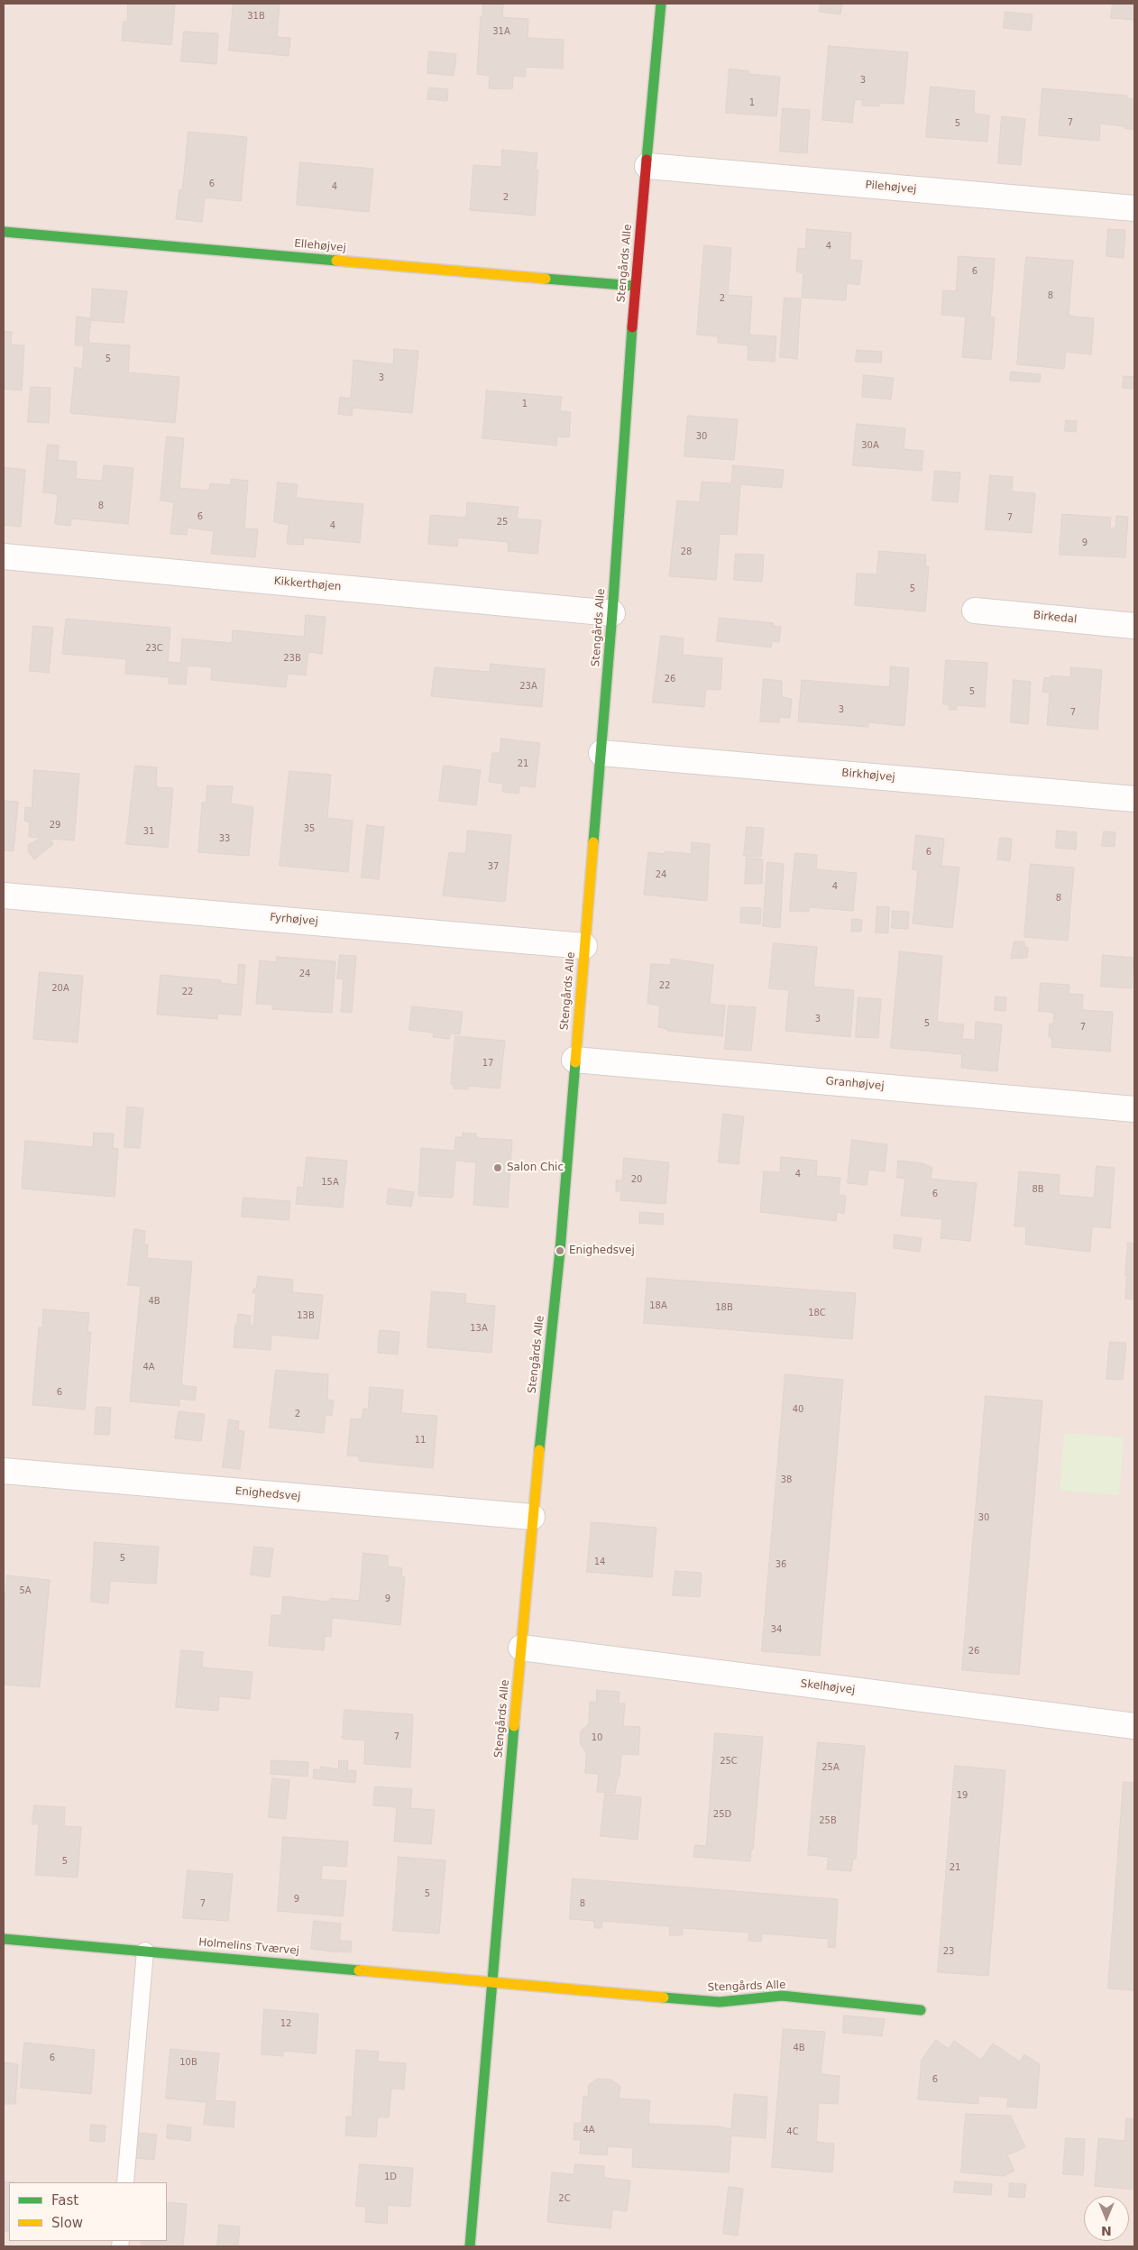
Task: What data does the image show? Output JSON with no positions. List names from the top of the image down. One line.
{"streets":{"street":["Pilehøjvej","Ellehøjvej","Stengårds Alle","Kikkerthøjen","Birkedal","Birkhøjvej","Fyrhøjvej","Granhøjvej","Enighedsvej","Skelhøjvej","Holmelins Tværvej"]},"crossings":[["Pilehøjvej","Stengårds Alle"],["Ellehøjvej","Stengårds Alle"],["Stengårds Alle","Kikkerthøjen"],["Stengårds Alle","Birkhøjvej"],["Stengårds Alle","Fyrhøjvej"],["Stengårds Alle","Granhøjvej"],["Stengårds Alle","Enighedsvej"],["Stengårds Alle","Skelhøjvej"],["Stengårds Alle","Holmelins Tværvej"]],"places":["Salon Chic","Enighedsvej"],"house_numbers":["31B","31A","3","1","7","5","6","4","2","4","6","8","2","5","3","1","30","30A","8","6","7","25","4","9","28","5","23C","23B","26","23A","5","3","7","21","29","35","31","33","6","37","24","4","8","24","22","20A","22","3","5","7","17","4","20","15A","8B","6","4B","18A","18B","18C","13B","13A","4A","6","40","2","11","38","30","5","14","36","5A","9","34","26","7","10","25C","25A","19","25D","25B","5","21","5","9","7","8","23","12","4B","6","10B","6","4A","4C","1D","2C"],"legend":["Fast","Slow"],"north":"bottom"}
